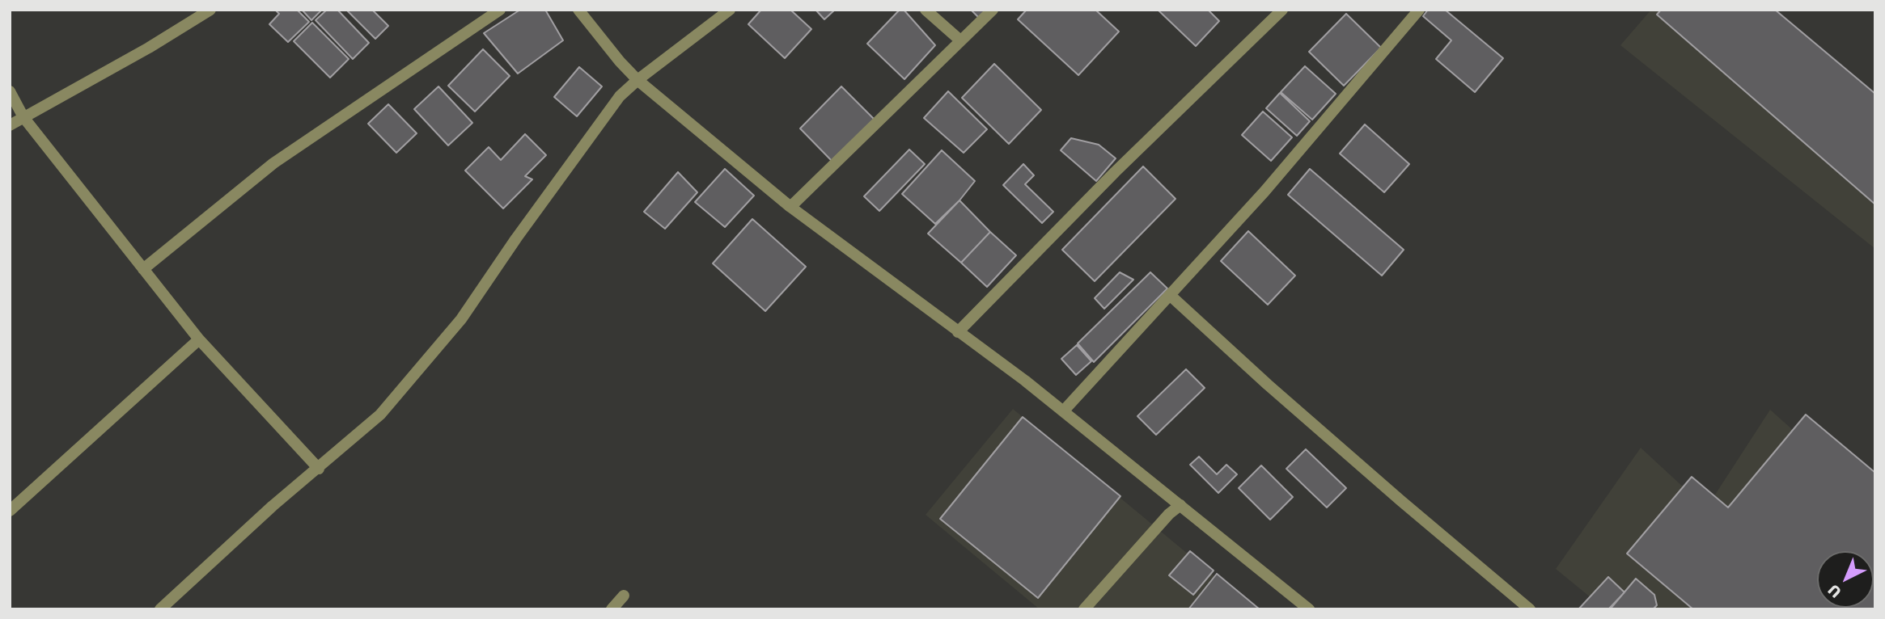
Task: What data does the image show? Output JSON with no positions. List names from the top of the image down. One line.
{"north":"bottom left"}
